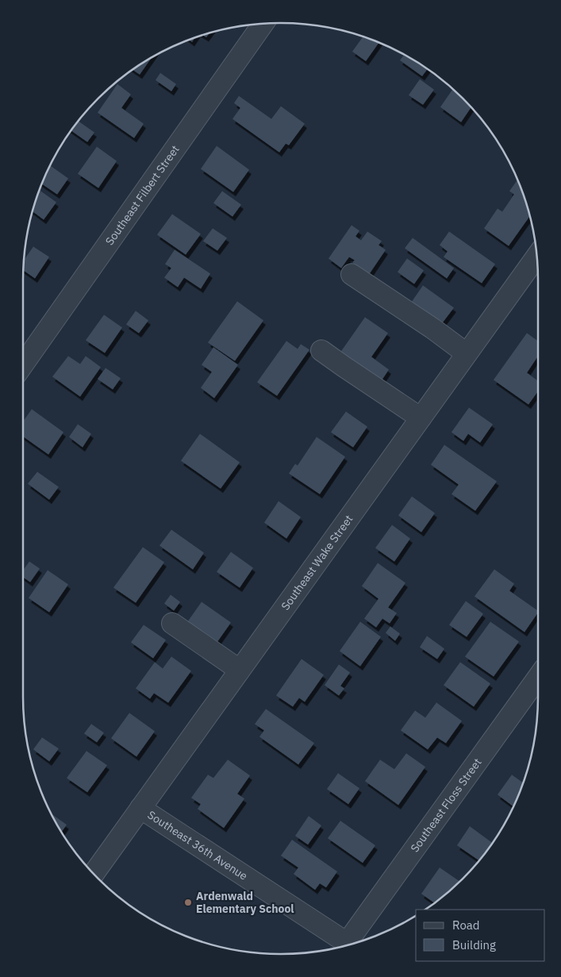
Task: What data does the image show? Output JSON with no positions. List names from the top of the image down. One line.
{"streets":{"street":["Southeast Filbert Street","Southeast Wake Street","Southeast Floss Street","Southeast 36th Avenue"]},"crossings":[["Southeast Wake Street","Southeast 36th Avenue"]],"places":["Ardenwald Elementary School"],"legend":["Road","Building"]}
